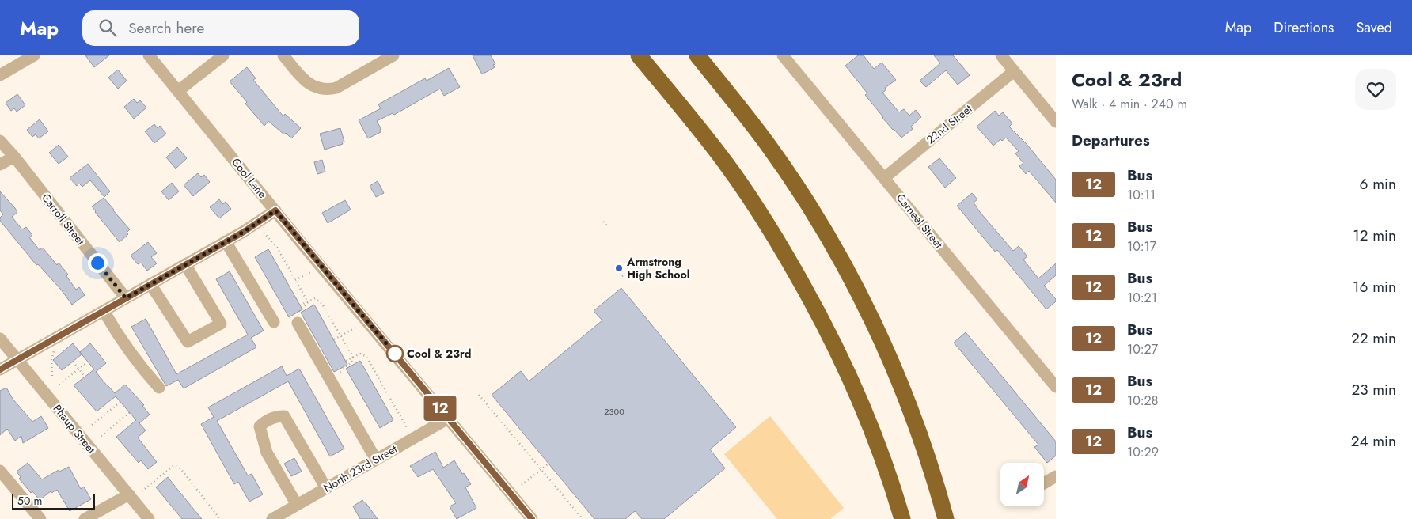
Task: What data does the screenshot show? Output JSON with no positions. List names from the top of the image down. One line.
{"streets":{"street":["22nd Street","Cool Lane","Carroll Street","Carneal Street","Phaup Street","North 23rd Street"]},"crossings":[["22nd Street","Carneal Street"],["Cool Lane","North 23rd Street"]],"places":["Armstrong High School","Cool & 23rd"],"lines":["bus line 12"],"house_numbers":["2300"],"scale_bar":"50 m","north":"top right","page":{"header":"Map","search":"Search here","nav":["Map","Directions","Saved"],"on_map":"12","heading":[["Cool & 23rd","Walk · 4 min · 240 m"],"Departures"],"list":[{"mark":"12","name":"Bus","note":"10:11","value":"6 min"},{"mark":"12","name":"Bus","note":"10:17","value":"12 min"},{"mark":"12","name":"Bus","note":"10:21","value":"16 min"},{"mark":"12","name":"Bus","note":"10:27","value":"22 min"},{"mark":"12","name":"Bus","note":"10:28","value":"23 min"},{"mark":"12","name":"Bus","note":"10:29","value":"24 min"}],"scale":"50 m"}}
